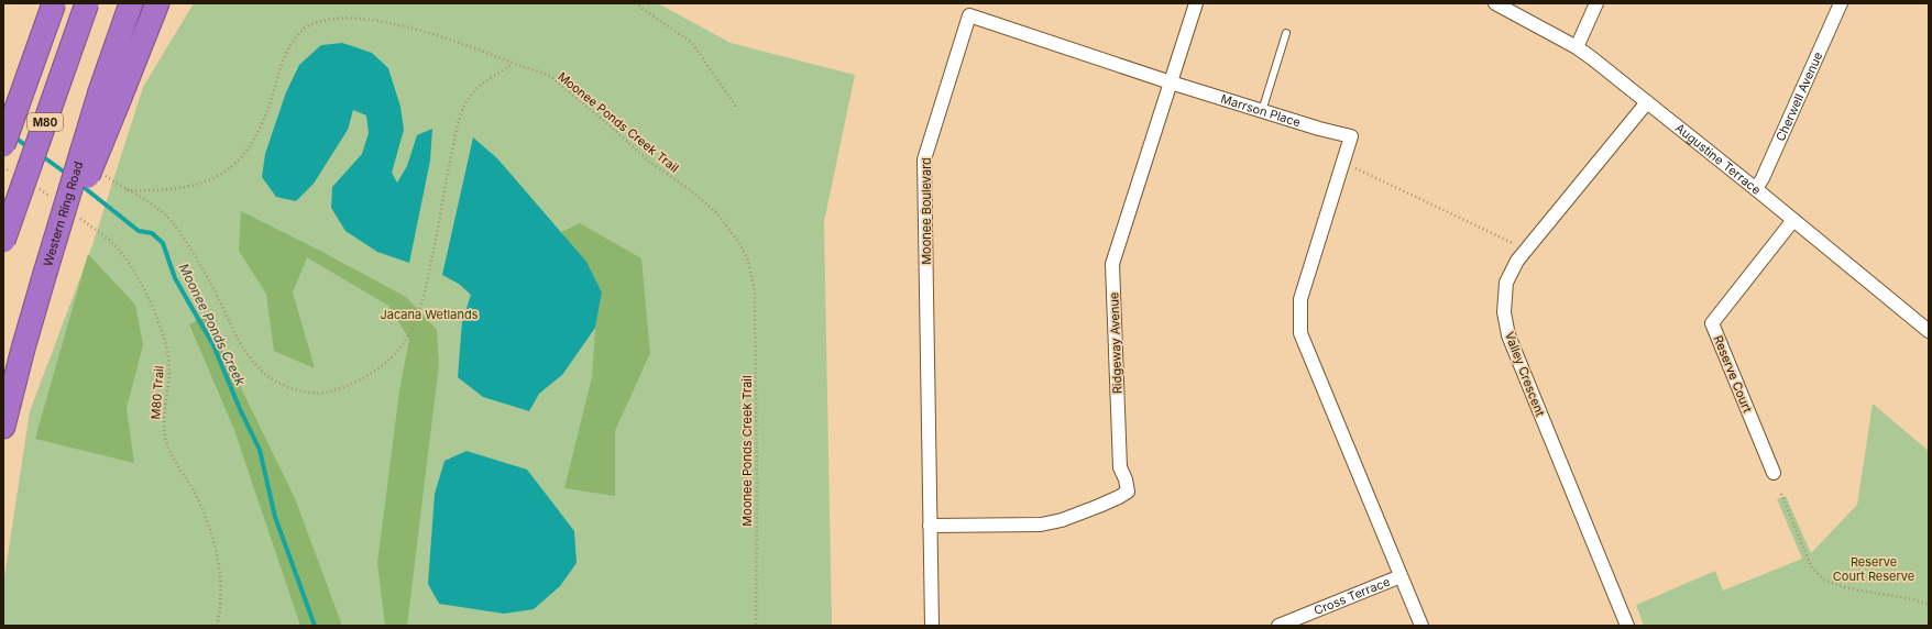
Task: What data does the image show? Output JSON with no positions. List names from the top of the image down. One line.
{"streets":{"highway":["M80","Western Ring Road"],"street":["Cherwell Avenue","Marrson Place","Augustine Terrace","Moonee Boulevard","Ridgeway Avenue","Valley Crescent","Reserve Court","Cross Terrace"],"path":["Moonee Ponds Creek Trail","M80 Trail"]},"crossings":[["Cherwell Avenue","Augustine Terrace"],["Marrson Place","Moonee Boulevard"],["Marrson Place","Ridgeway Avenue"],["Marrson Place","Cross Terrace"],["Augustine Terrace","Valley Crescent"],["Augustine Terrace","Reserve Court"],["Moonee Boulevard","Ridgeway Avenue"]],"water":["Moonee Ponds Creek"],"parks":["Jacana Wetlands","Reserve Court Reserve"]}
